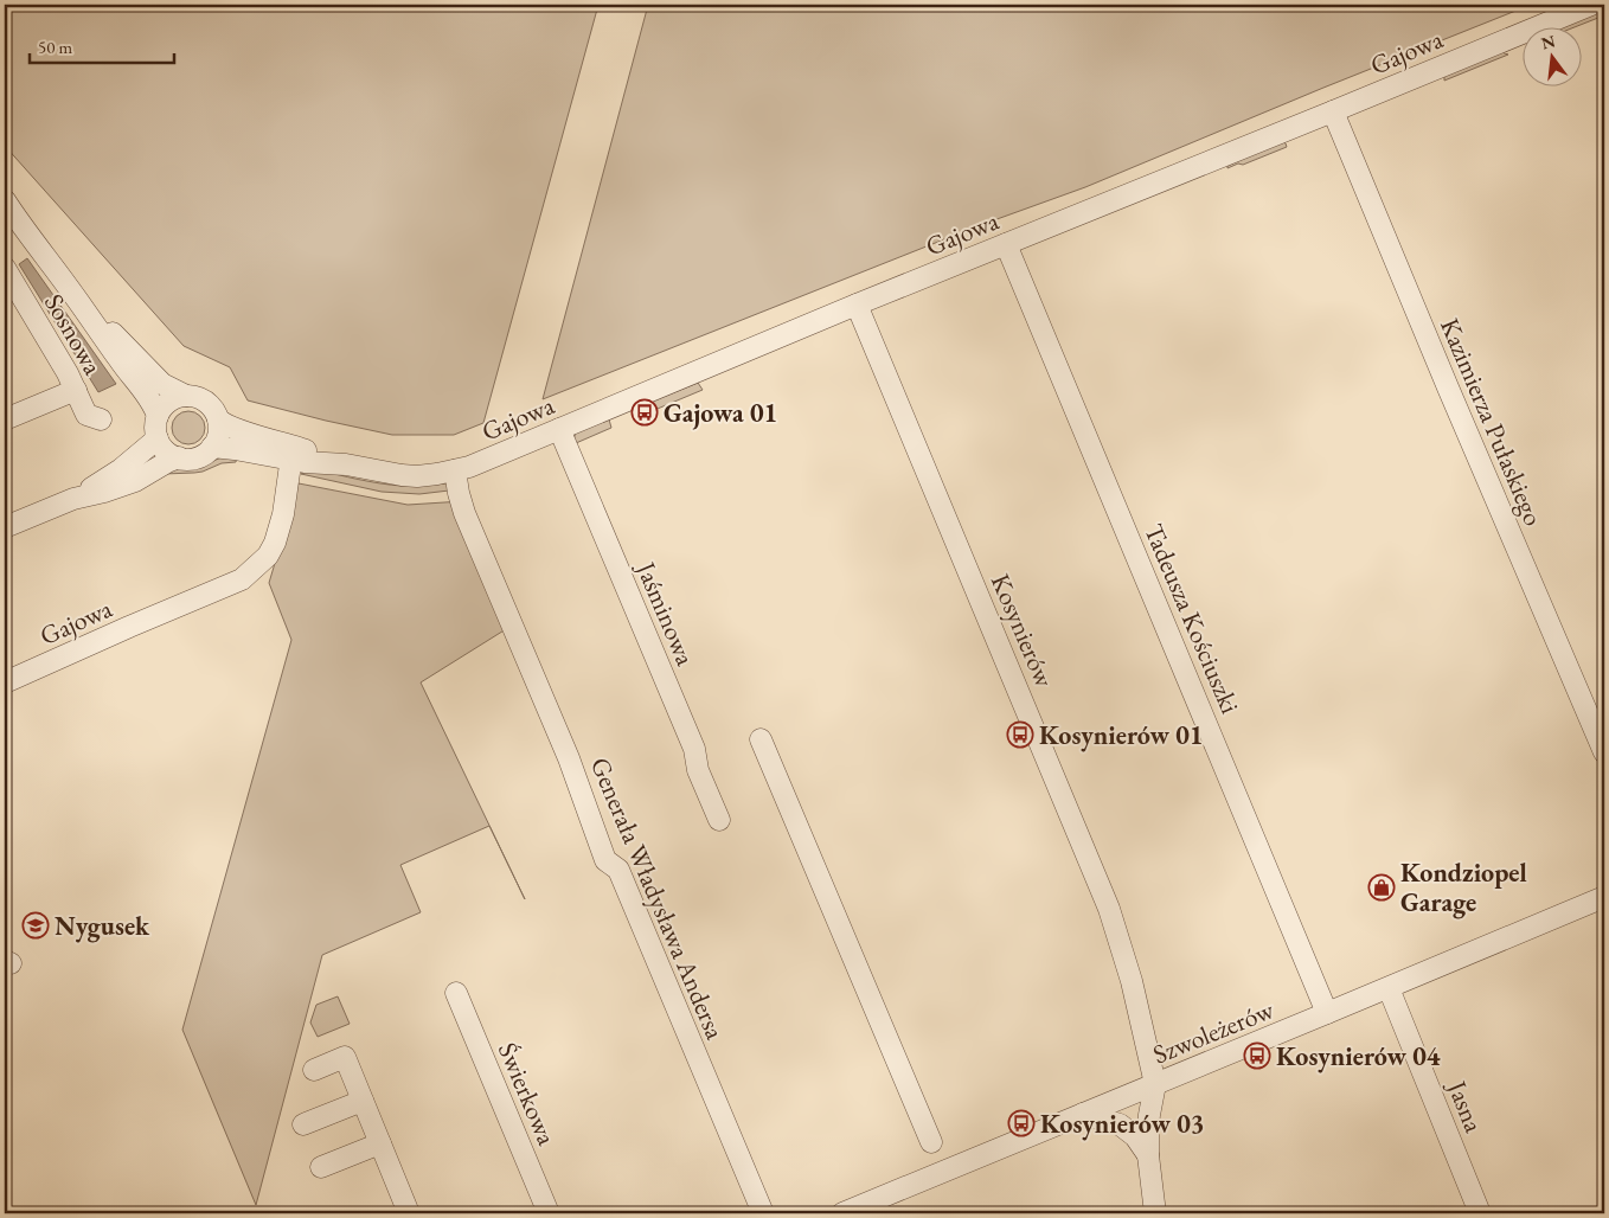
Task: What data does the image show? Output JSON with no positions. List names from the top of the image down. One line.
{"streets":{"street":["Gajowa","Sosnowa","Kazimierza Pułaskiego","Jaśminowa","Tadeusza Kościuszki","Kosynierów","Generała Władysława Andersa","Szwoleżerów","Świerkowa","Jasna"]},"crossings":[["Gajowa","Sosnowa"],["Gajowa","Kazimierza Pułaskiego"],["Gajowa","Jaśminowa"],["Gajowa","Tadeusza Kościuszki"],["Gajowa","Kosynierów"],["Gajowa","Generała Władysława Andersa"],["Tadeusza Kościuszki","Szwoleżerów"],["Kosynierów","Szwoleżerów"],["Szwoleżerów","Jasna"]],"places":{"bus stop":["Gajowa 01","Kosynierów 01","Kosynierów 04","Kosynierów 03"],"shop":["Kondziopel Garage"],"school or university":["Nygusek"]},"scale_bar":"50 m","north":"top"}
